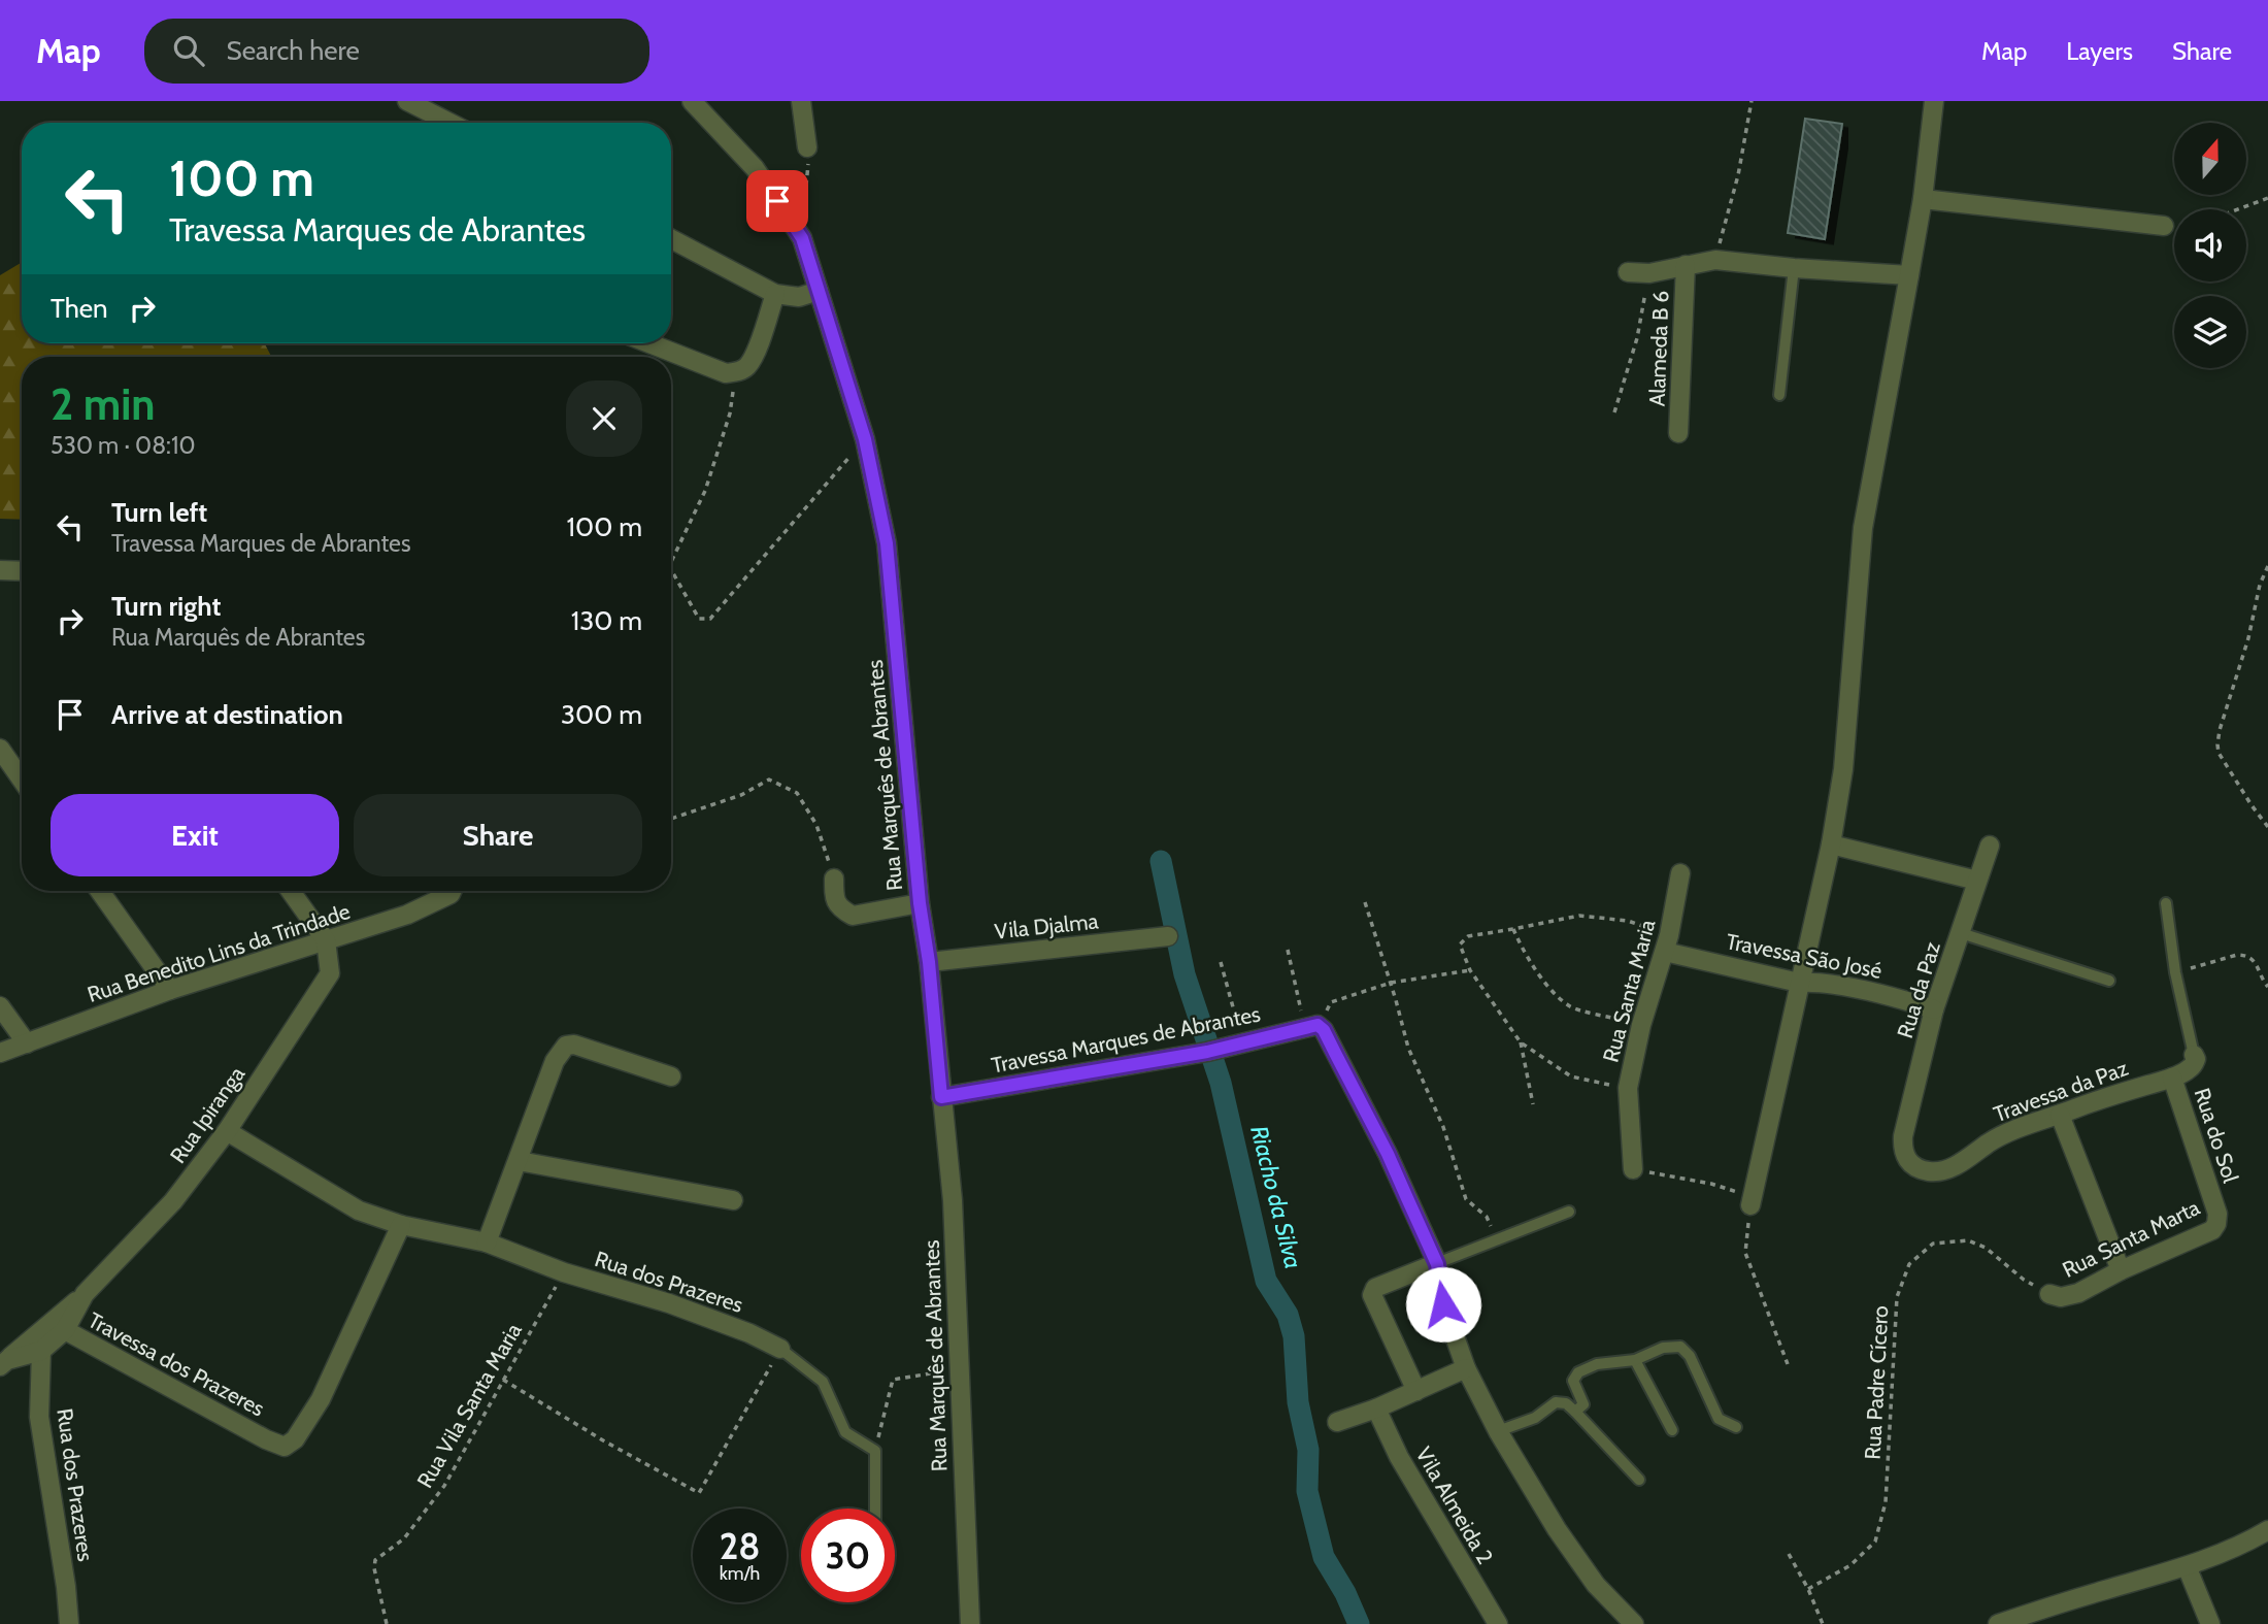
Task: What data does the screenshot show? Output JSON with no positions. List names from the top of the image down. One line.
{"streets":{"street":["Alameda B 6","Rua Marquês de Abrantes","Vila Djalma","Rua Benedito Lins da Trindade","Travessa São José","Rua da Paz","Rua Santa Maria","Travessa Marques de Abrantes","Travessa da Paz","Rua Ipiranga","Rua do Sol","Rua Santa Marta","Rua dos Prazeres","Travessa dos Prazeres","Vila Almeida 2"],"path":["Rua Padre Cícero","Rua Vila Santa Maria"]},"crossings":[["Rua Marquês de Abrantes","Vila Djalma"],["Rua Marquês de Abrantes","Travessa Marques de Abrantes"],["Rua Benedito Lins da Trindade","Rua Ipiranga"],["Travessa São José","Rua da Paz"],["Travessa São José","Rua Santa Maria"],["Rua da Paz","Travessa da Paz"],["Travessa da Paz","Rua do Sol"],["Rua Ipiranga","Rua dos Prazeres"],["Rua Ipiranga","Travessa dos Prazeres"],["Rua do Sol","Rua Santa Marta"],["Rua Santa Marta","Rua Padre Cícero"],["Rua dos Prazeres","Travessa dos Prazeres"],["Rua dos Prazeres","Rua Vila Santa Maria"]],"water":["Riacho da Silva"],"north":"top","page":{"header":"Map","search":"Search here","nav":["Map","Layers","Share"],"turn":["100 m","Travessa Marques de Abrantes"],"then":"Then","heading":["2 min","530 m · 08:10"],"list":[{"name":"Turn left","note":"Travessa Marques de Abrantes","value":"100 m"},{"name":"Turn right","note":"Rua Marquês de Abrantes","value":"130 m"},{"name":"Arrive at destination","value":"300 m"}],"buttons":["Exit","Share"],"speed":"28 km/h","limit":"30"}}
